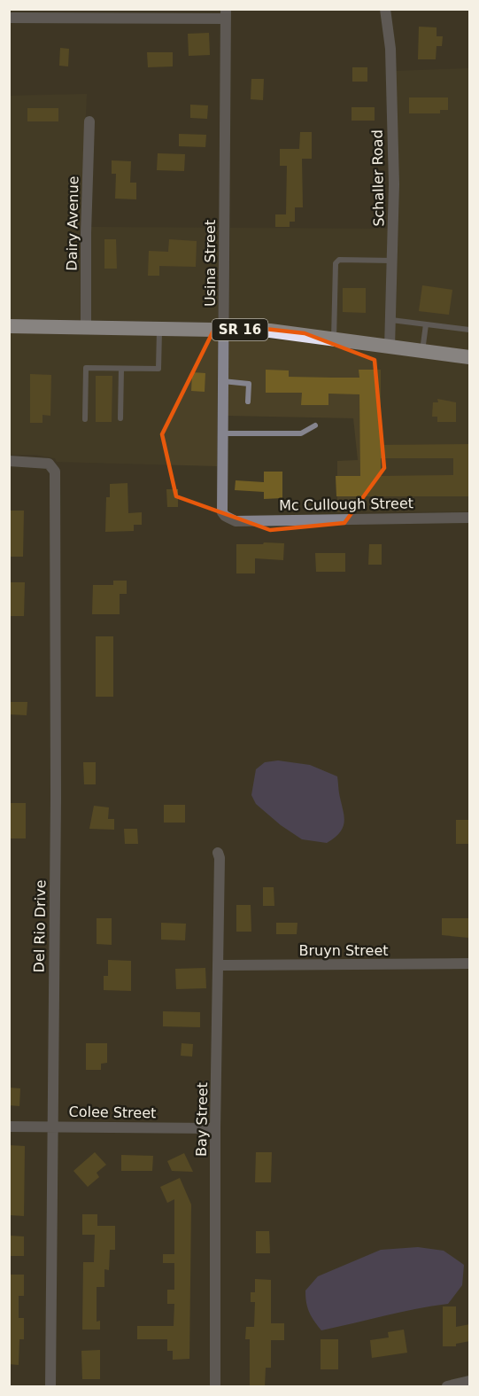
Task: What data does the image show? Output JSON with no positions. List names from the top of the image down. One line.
{"streets":{"highway":["SR 16"],"street":["Schaller Road","Dairy Avenue","Usina Street","Mc Cullough Street","Del Rio Drive","Bruyn Street","Colee Street","Bay Street"]},"crossings":[["Schaller Road","SR 16"],["Dairy Avenue","SR 16"],["Usina Street","SR 16"],["Usina Street","Mc Cullough Street"],["Del Rio Drive","Colee Street"],["Bruyn Street","Bay Street"],["Colee Street","Bay Street"]]}
